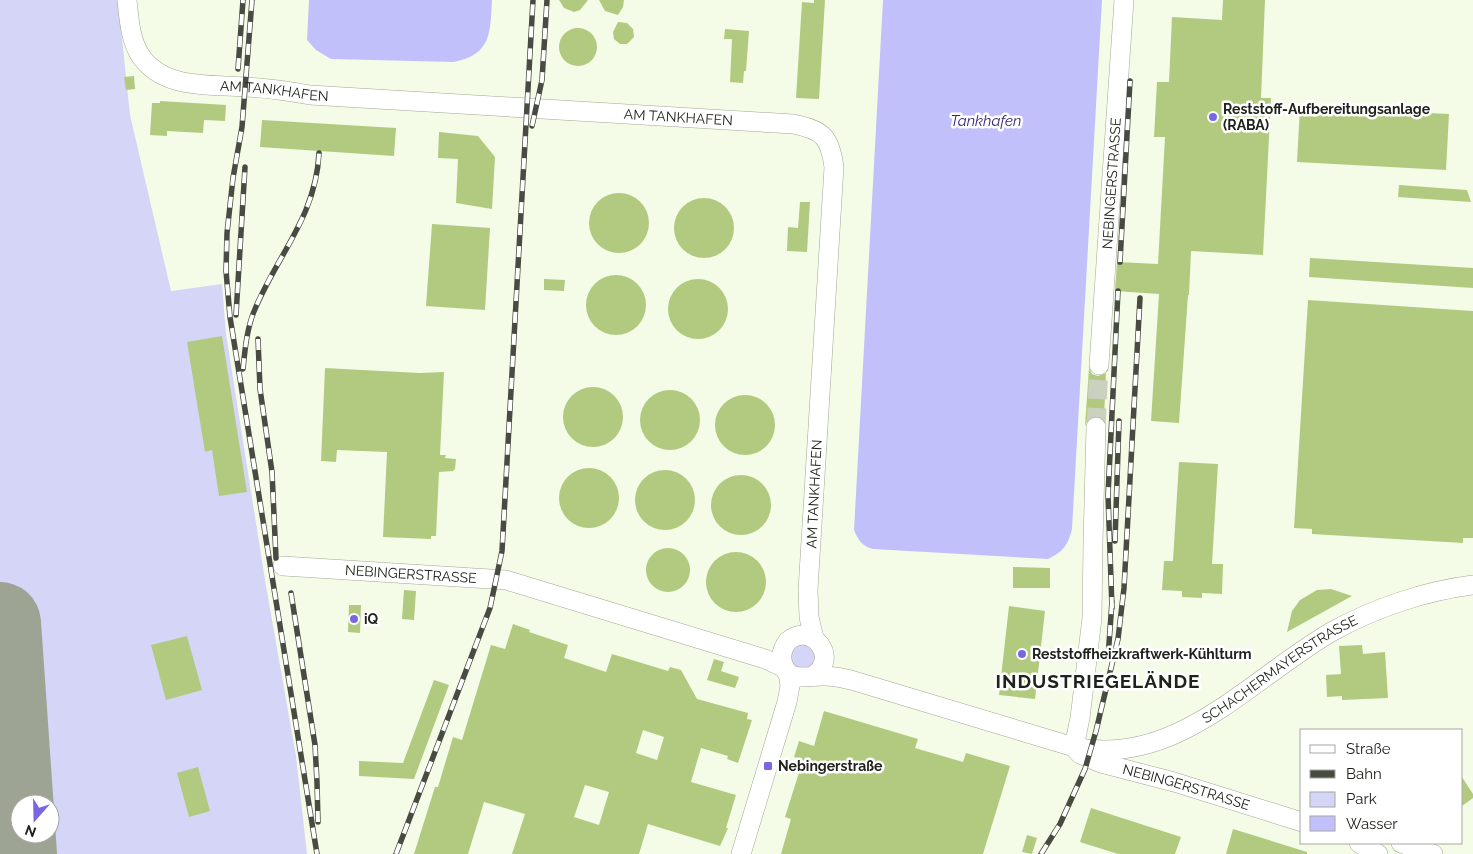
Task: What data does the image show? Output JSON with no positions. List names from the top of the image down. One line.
{"streets":{"street":["AM TANKHAFEN","NEBINGERSTRASSE","SCHACHERMAYERSTRASSE"]},"crossings":[["AM TANKHAFEN","NEBINGERSTRASSE"],["NEBINGERSTRASSE","SCHACHERMAYERSTRASSE"]],"districts":["INDUSTRIEGELÄNDE"],"water":["Tankhafen"],"places":{"other":["Reststoff-Aufbereitungsanlage (RABA)","iQ","Reststoffheizkraftwerk-Kühlturm"],"transit":["Nebingerstraße"]},"legend":["Straße","Bahn","Park","Wasser"],"north":"bottom"}
